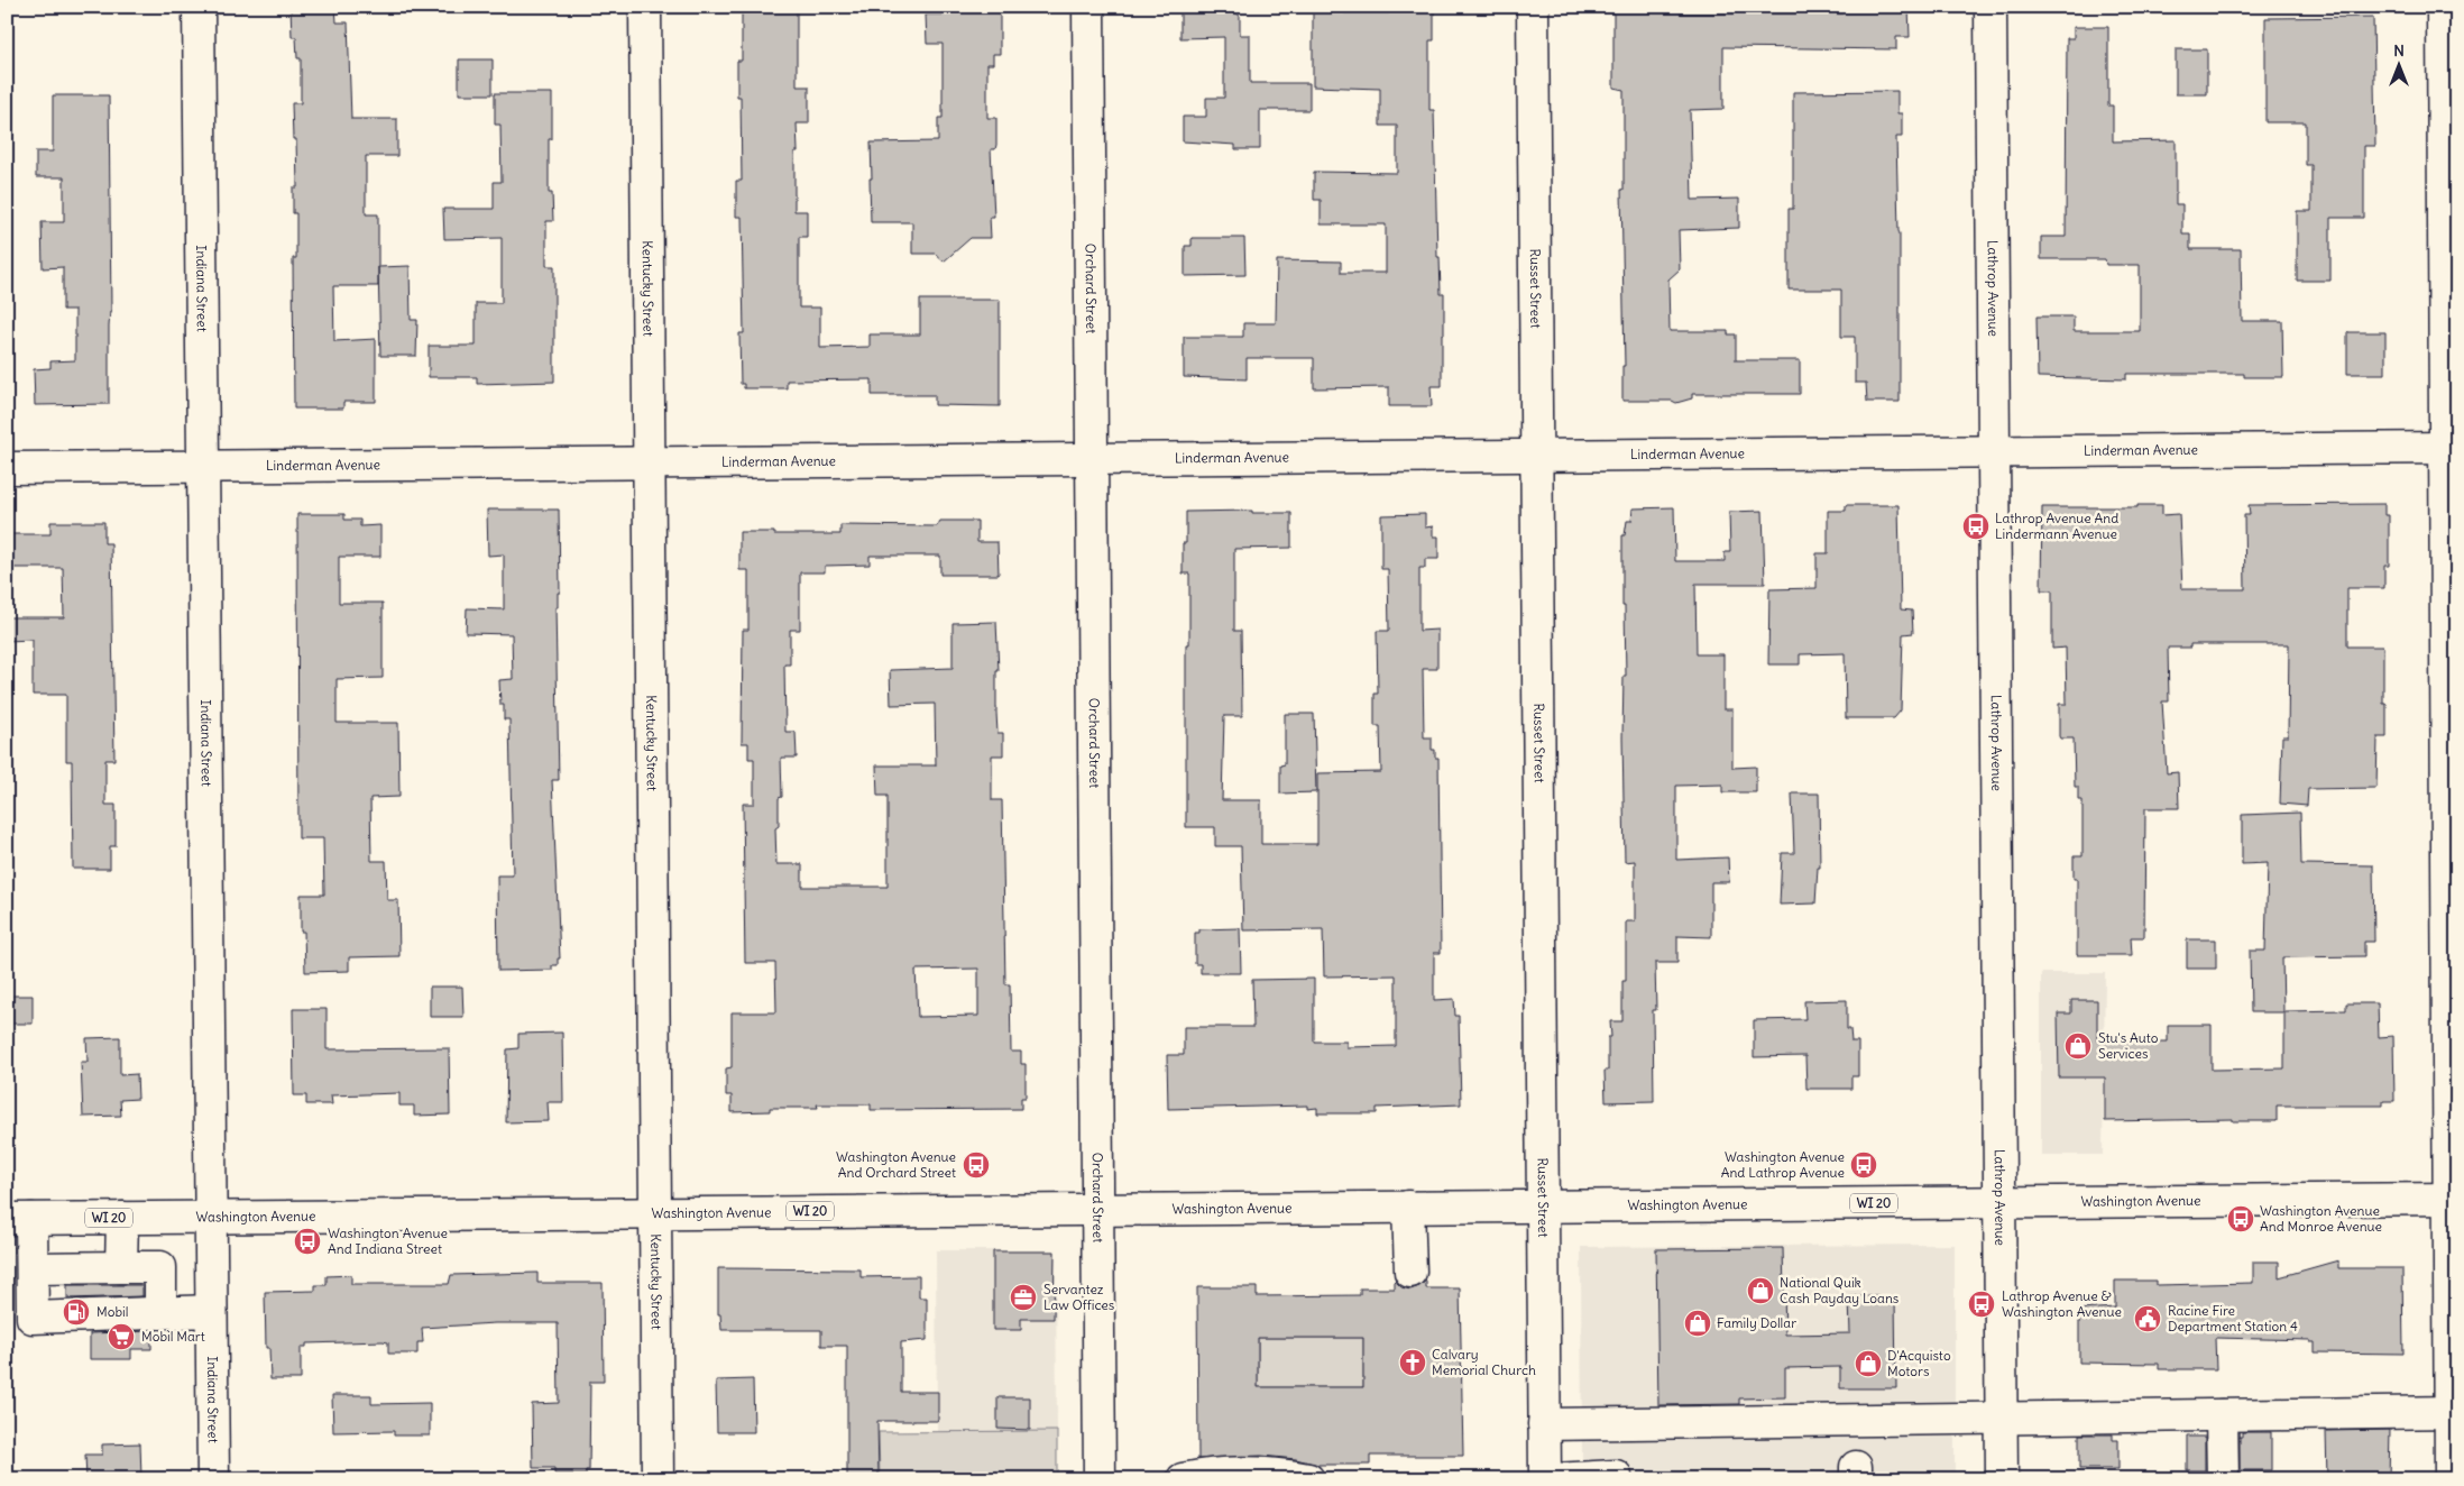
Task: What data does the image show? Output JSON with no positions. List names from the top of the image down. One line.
{"streets":{"street":["Indiana Street","Kentucky Street","Orchard Street","Russet Street","Lathrop Avenue","Linderman Avenue","Washington Avenue","WI 20"]},"crossings":[["Indiana Street","Linderman Avenue"],["Indiana Street","Washington Avenue"],["Kentucky Street","Linderman Avenue"],["Kentucky Street","Washington Avenue"],["Orchard Street","Linderman Avenue"],["Orchard Street","Washington Avenue"],["Russet Street","Linderman Avenue"],["Russet Street","Washington Avenue"],["Lathrop Avenue","Linderman Avenue"],["Lathrop Avenue","Washington Avenue"]],"places":{"bus stop":["Lathrop Avenue And Lindermann Avenue","Washington Avenue And Orchard Street","Washington Avenue And Lathrop Avenue","Washington Avenue And Monroe Avenue","Washington Avenue And Indiana Street","Lathrop Avenue & Washington Avenue"],"shop":["Stu's Auto Services","National Quik Cash Payday Loans","Family Dollar","D'Acquisto Motors"],"office":["Servantez Law Offices"],"fuel station":["Mobil"],"public building":["Racine Fire Department Station 4"],"supermarket":["Mobil Mart"],"church":["Calvary Memorial Church"]},"north":"top"}
